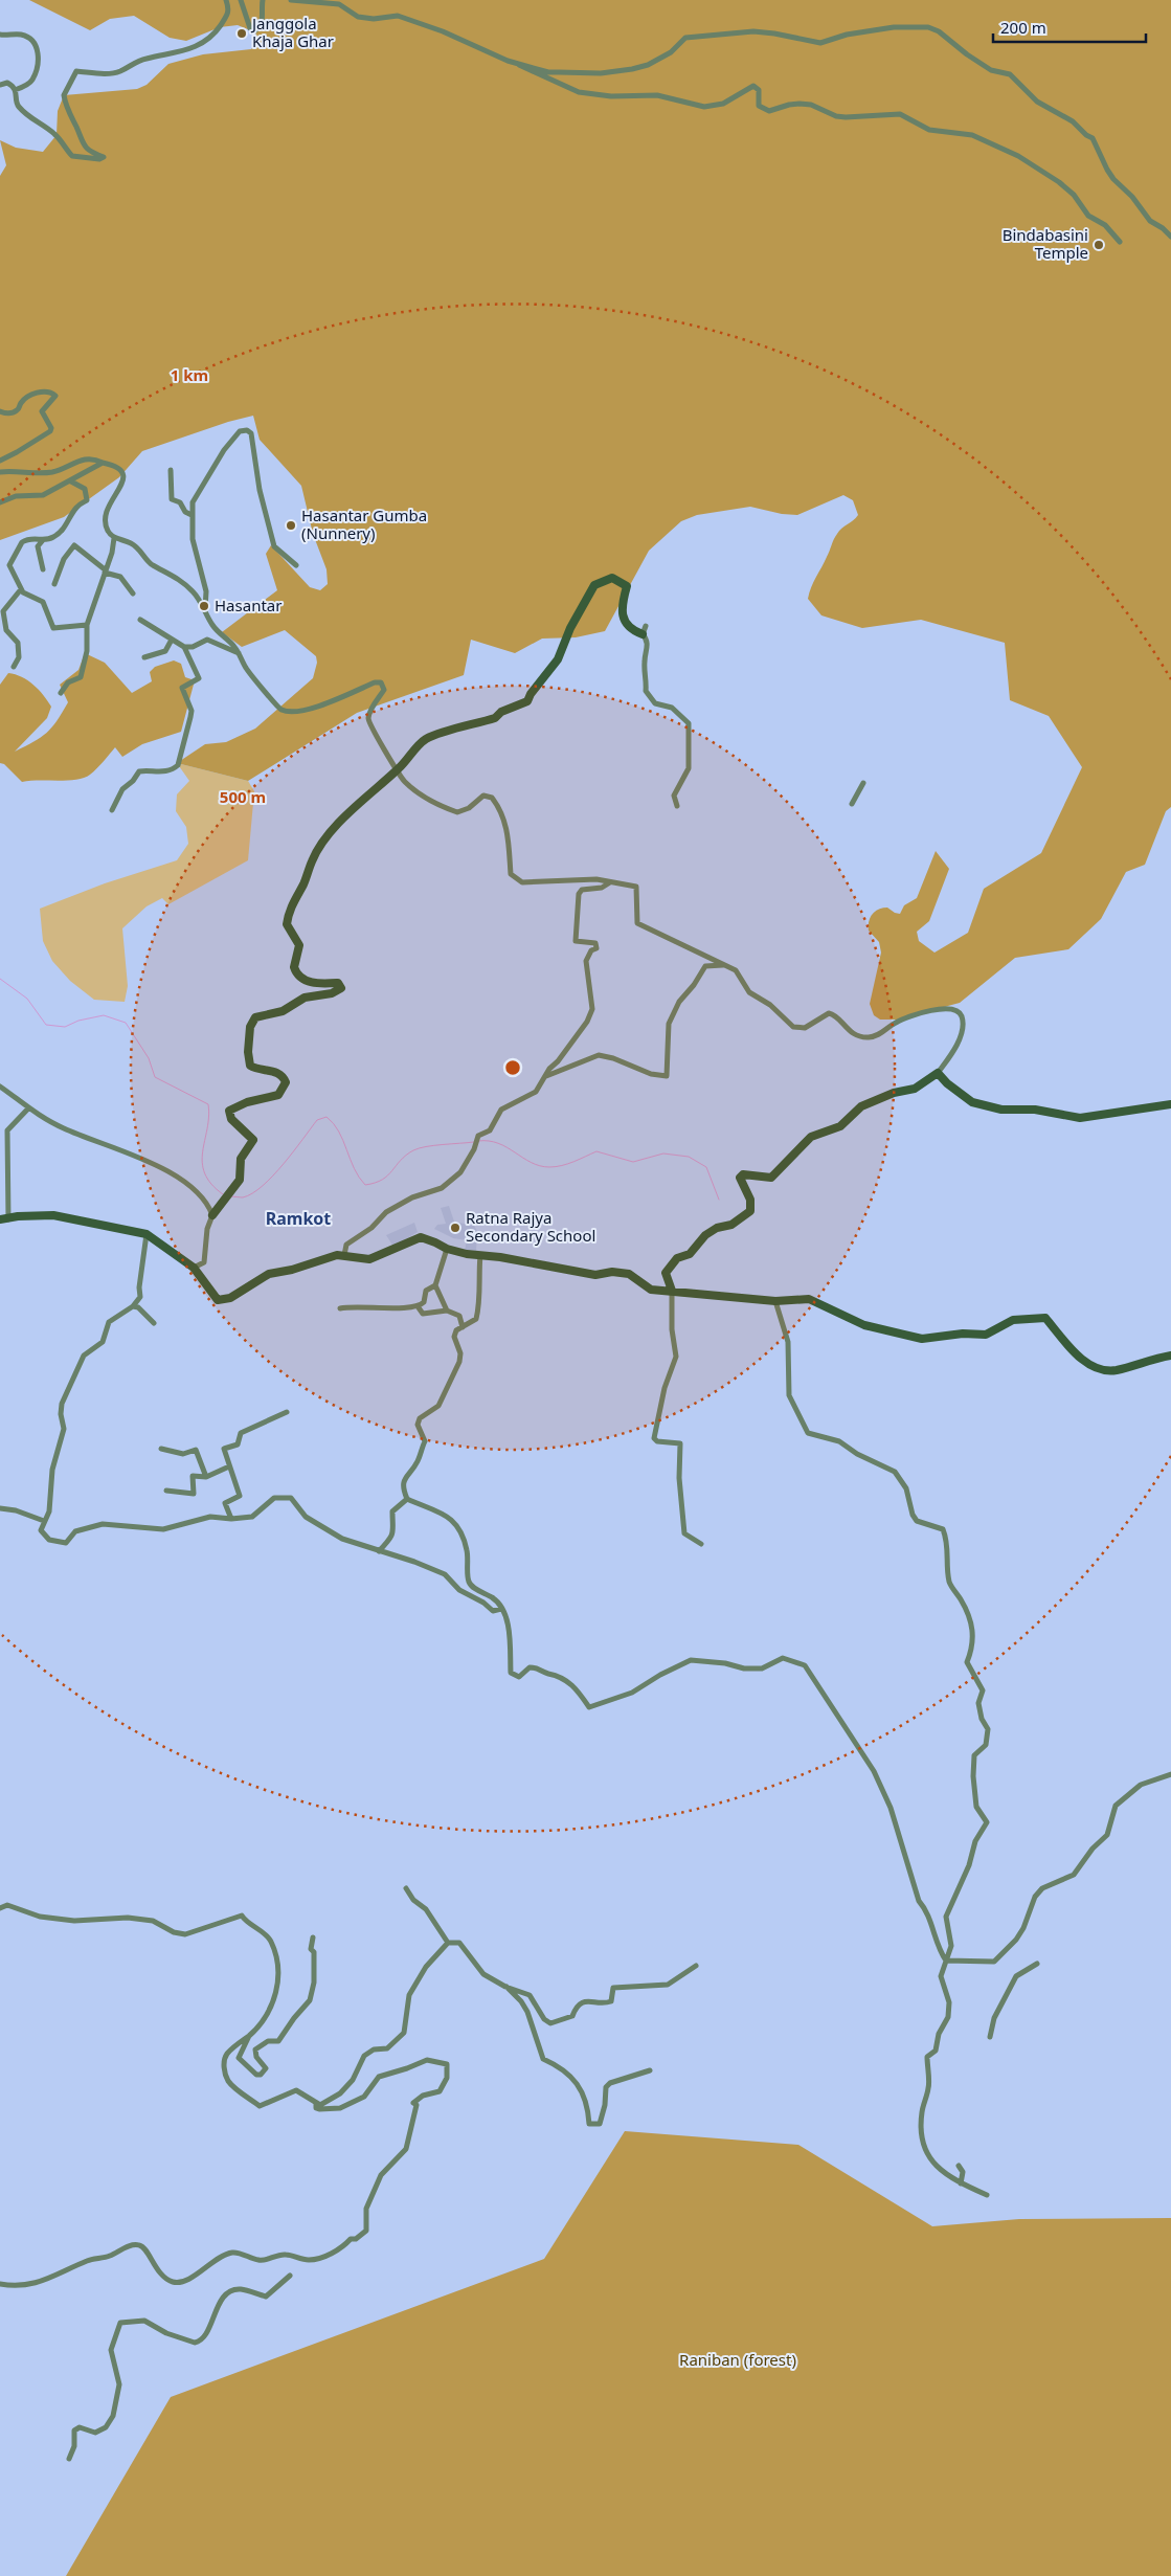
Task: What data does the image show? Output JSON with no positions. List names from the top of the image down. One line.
{"districts":["Ramkot"],"parks":["Raniban (forest)"],"places":["Janggola Khaja Ghar","Bindabasini Temple","Hasantar Gumba (Nunnery)","Hasantar","Ratna Rajya Secondary School"],"scale_bar":"200 m","rings":["1 km","500 m"]}
